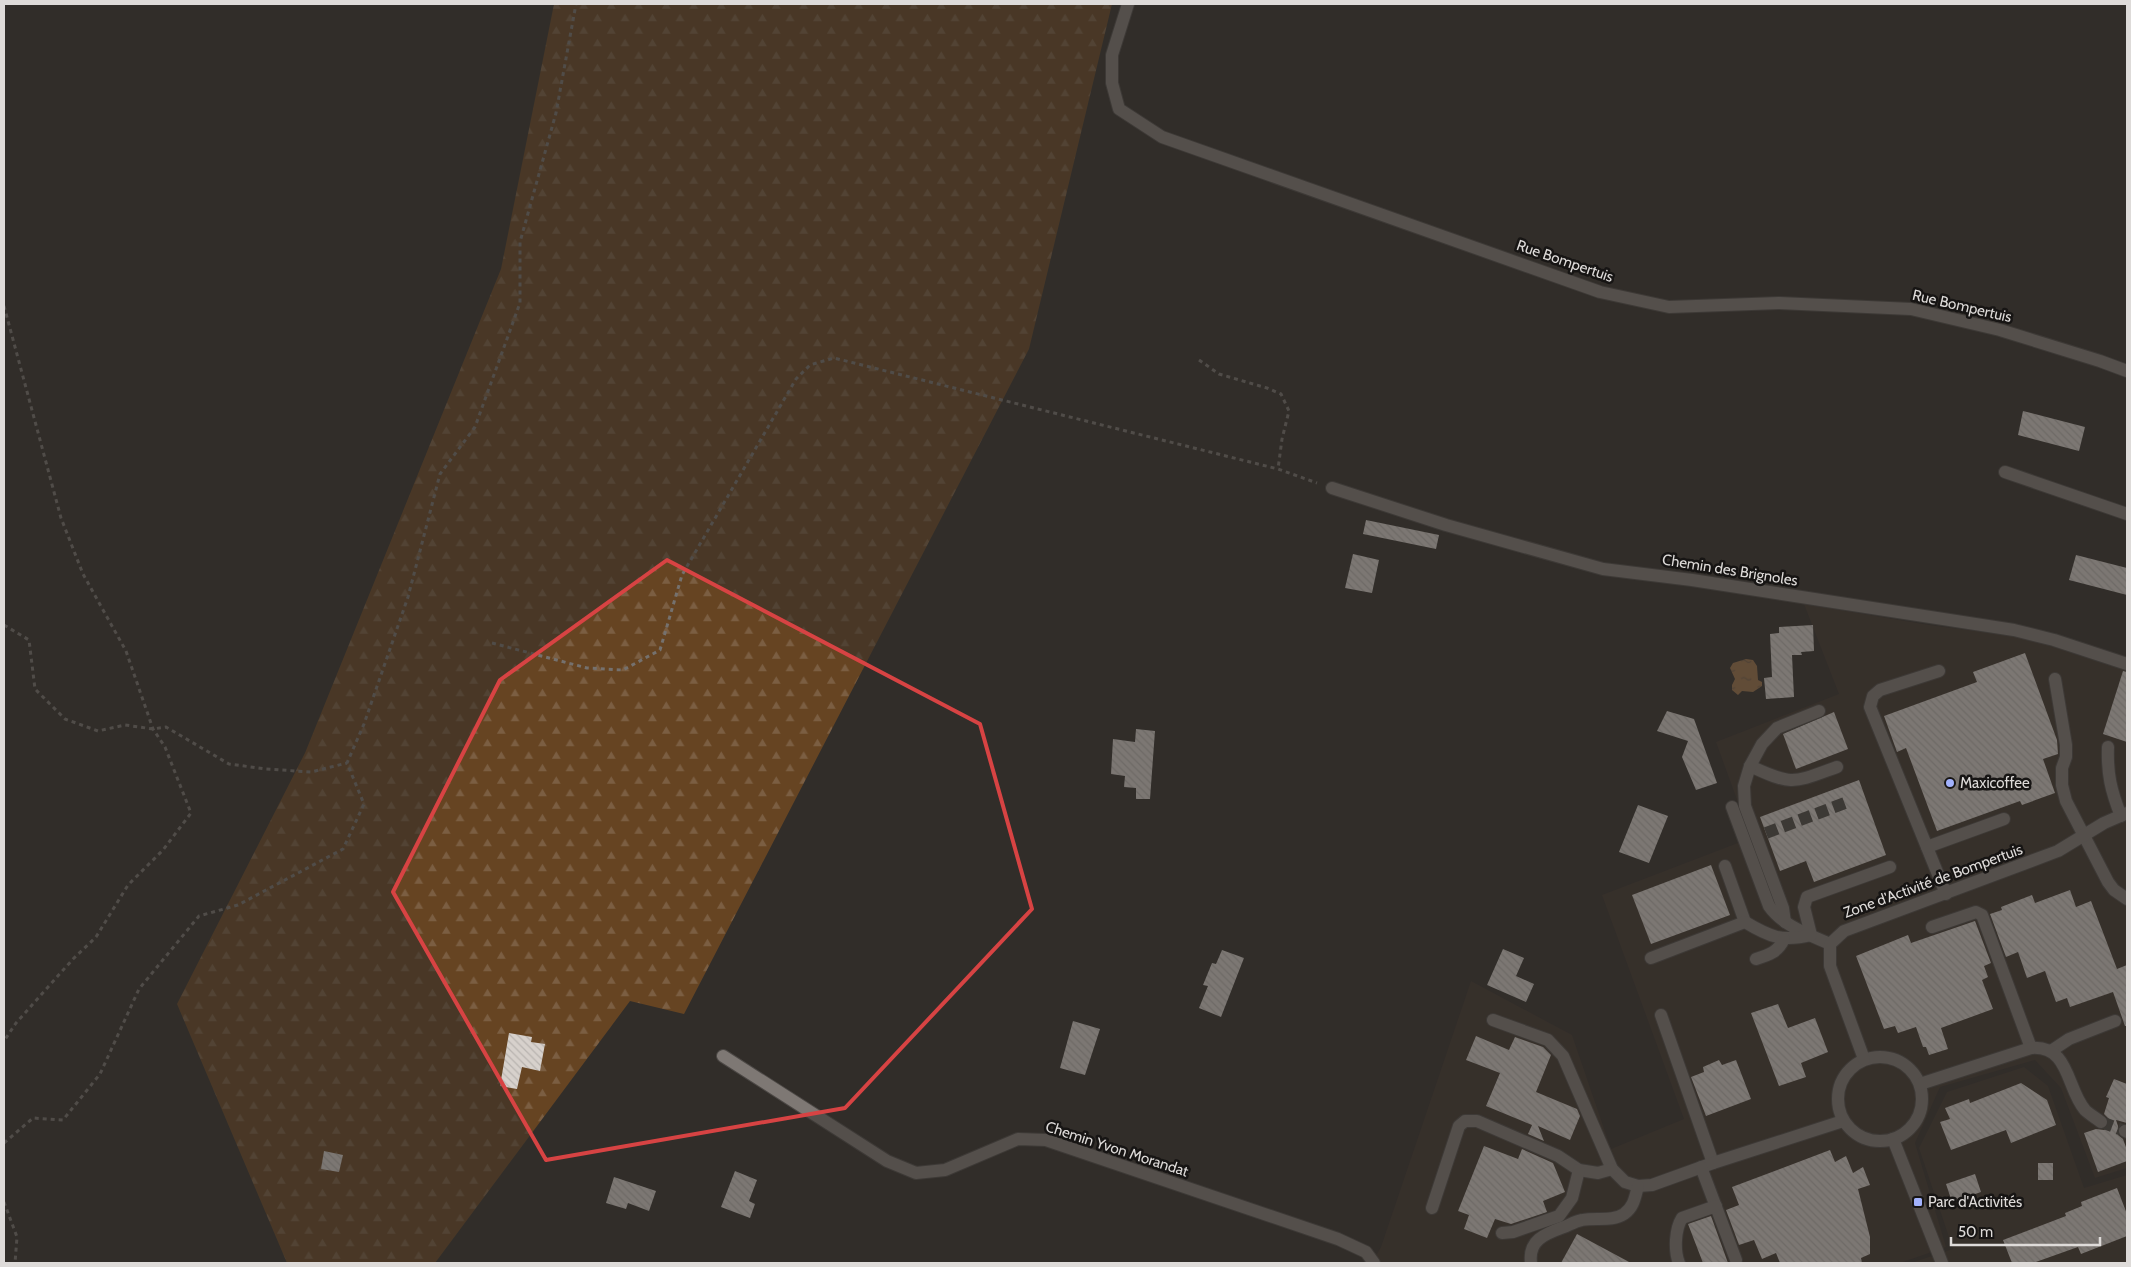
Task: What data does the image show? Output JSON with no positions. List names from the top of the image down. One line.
{"streets":{"street":["Rue Bompertuis","Chemin des Brignoles","Zone d'Activité de Bompertuis","Chemin Yvon Morandat"]},"places":{"other":["Maxicoffee"],"transit":["Parc d'Activités"]},"scale_bar":"50 m"}
